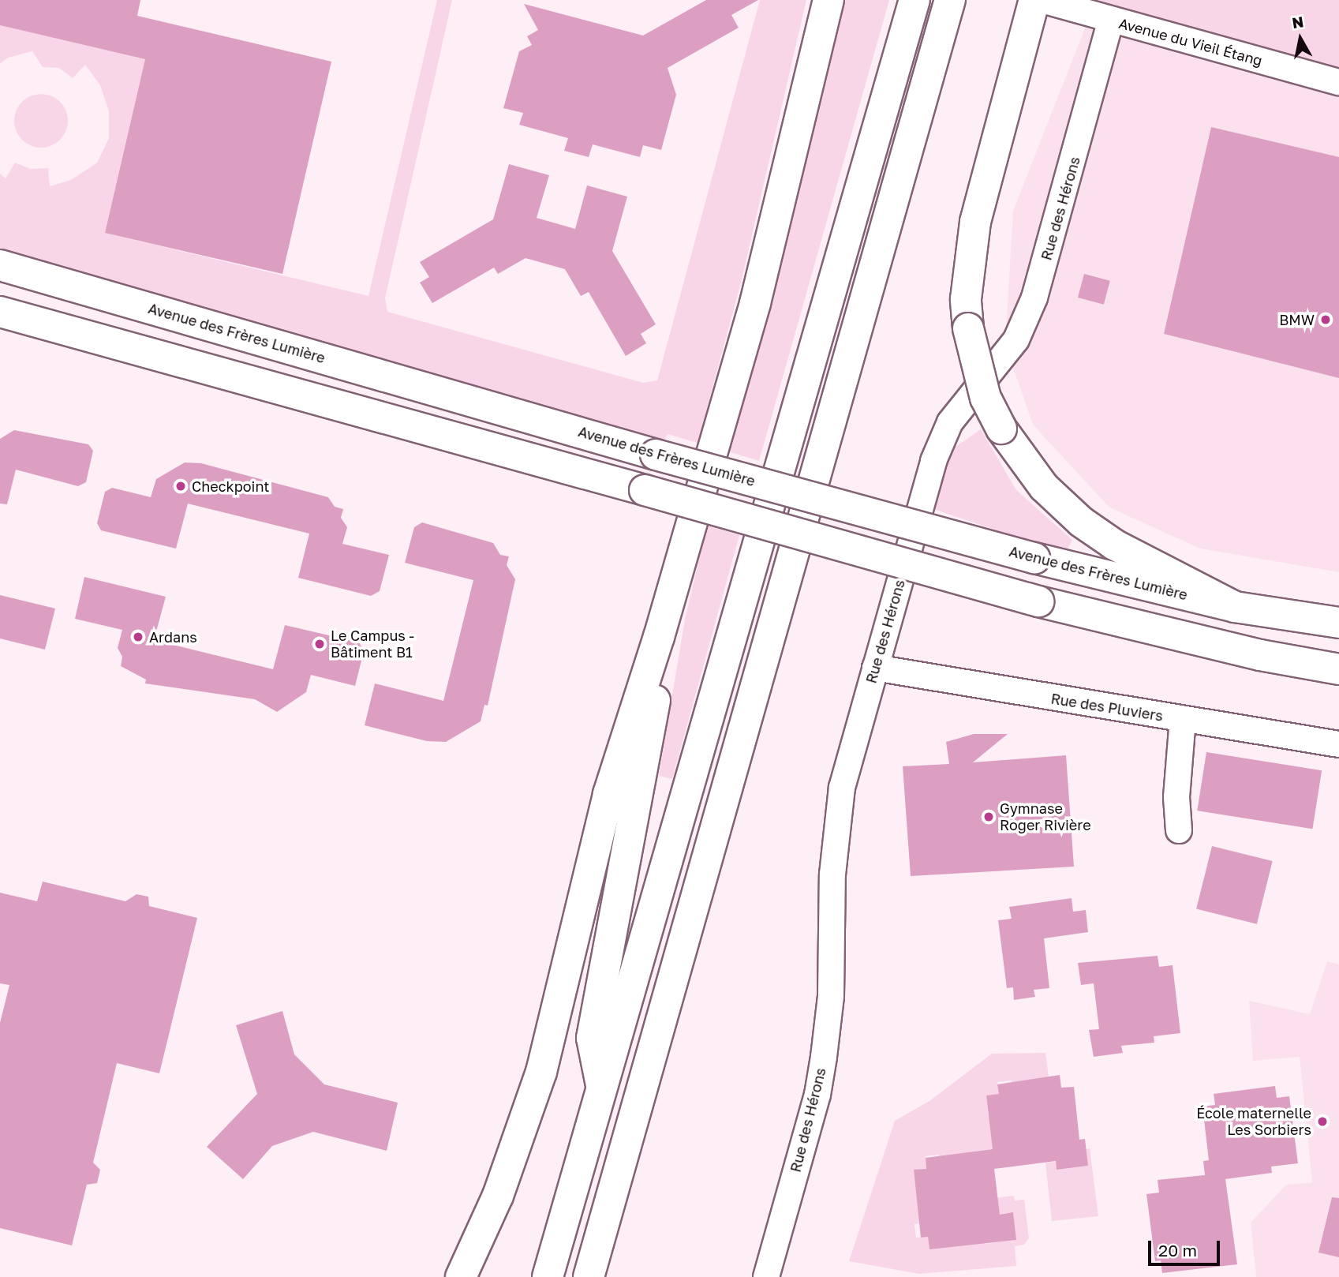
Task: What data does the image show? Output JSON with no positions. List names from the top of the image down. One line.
{"streets":{"main road":["Avenue des Frères Lumière"],"street":["Avenue du Vieil Étang","Rue des Hérons","Rue des Pluviers"]},"crossings":[["Avenue du Vieil Étang","Rue des Hérons"],["Rue des Hérons","Rue des Pluviers"]],"places":["BMW","Checkpoint","Ardans","Le Campus - Bâtiment B1","Gymnase Roger Rivière","École maternelle Les Sorbiers"],"scale_bar":"20 m","north":"top"}
